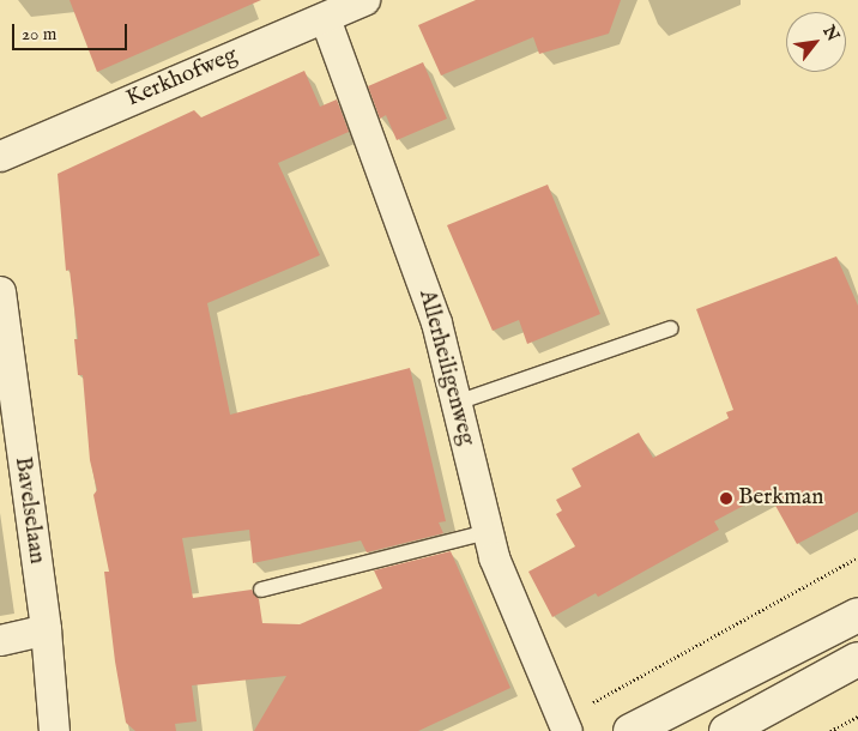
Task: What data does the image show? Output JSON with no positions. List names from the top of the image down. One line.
{"streets":{"street":["Kerkhofweg","Allerheiligenweg","Bavelselaan"]},"crossings":[["Kerkhofweg","Allerheiligenweg"]],"places":["Berkman"],"scale_bar":"20 m","north":"top right"}
